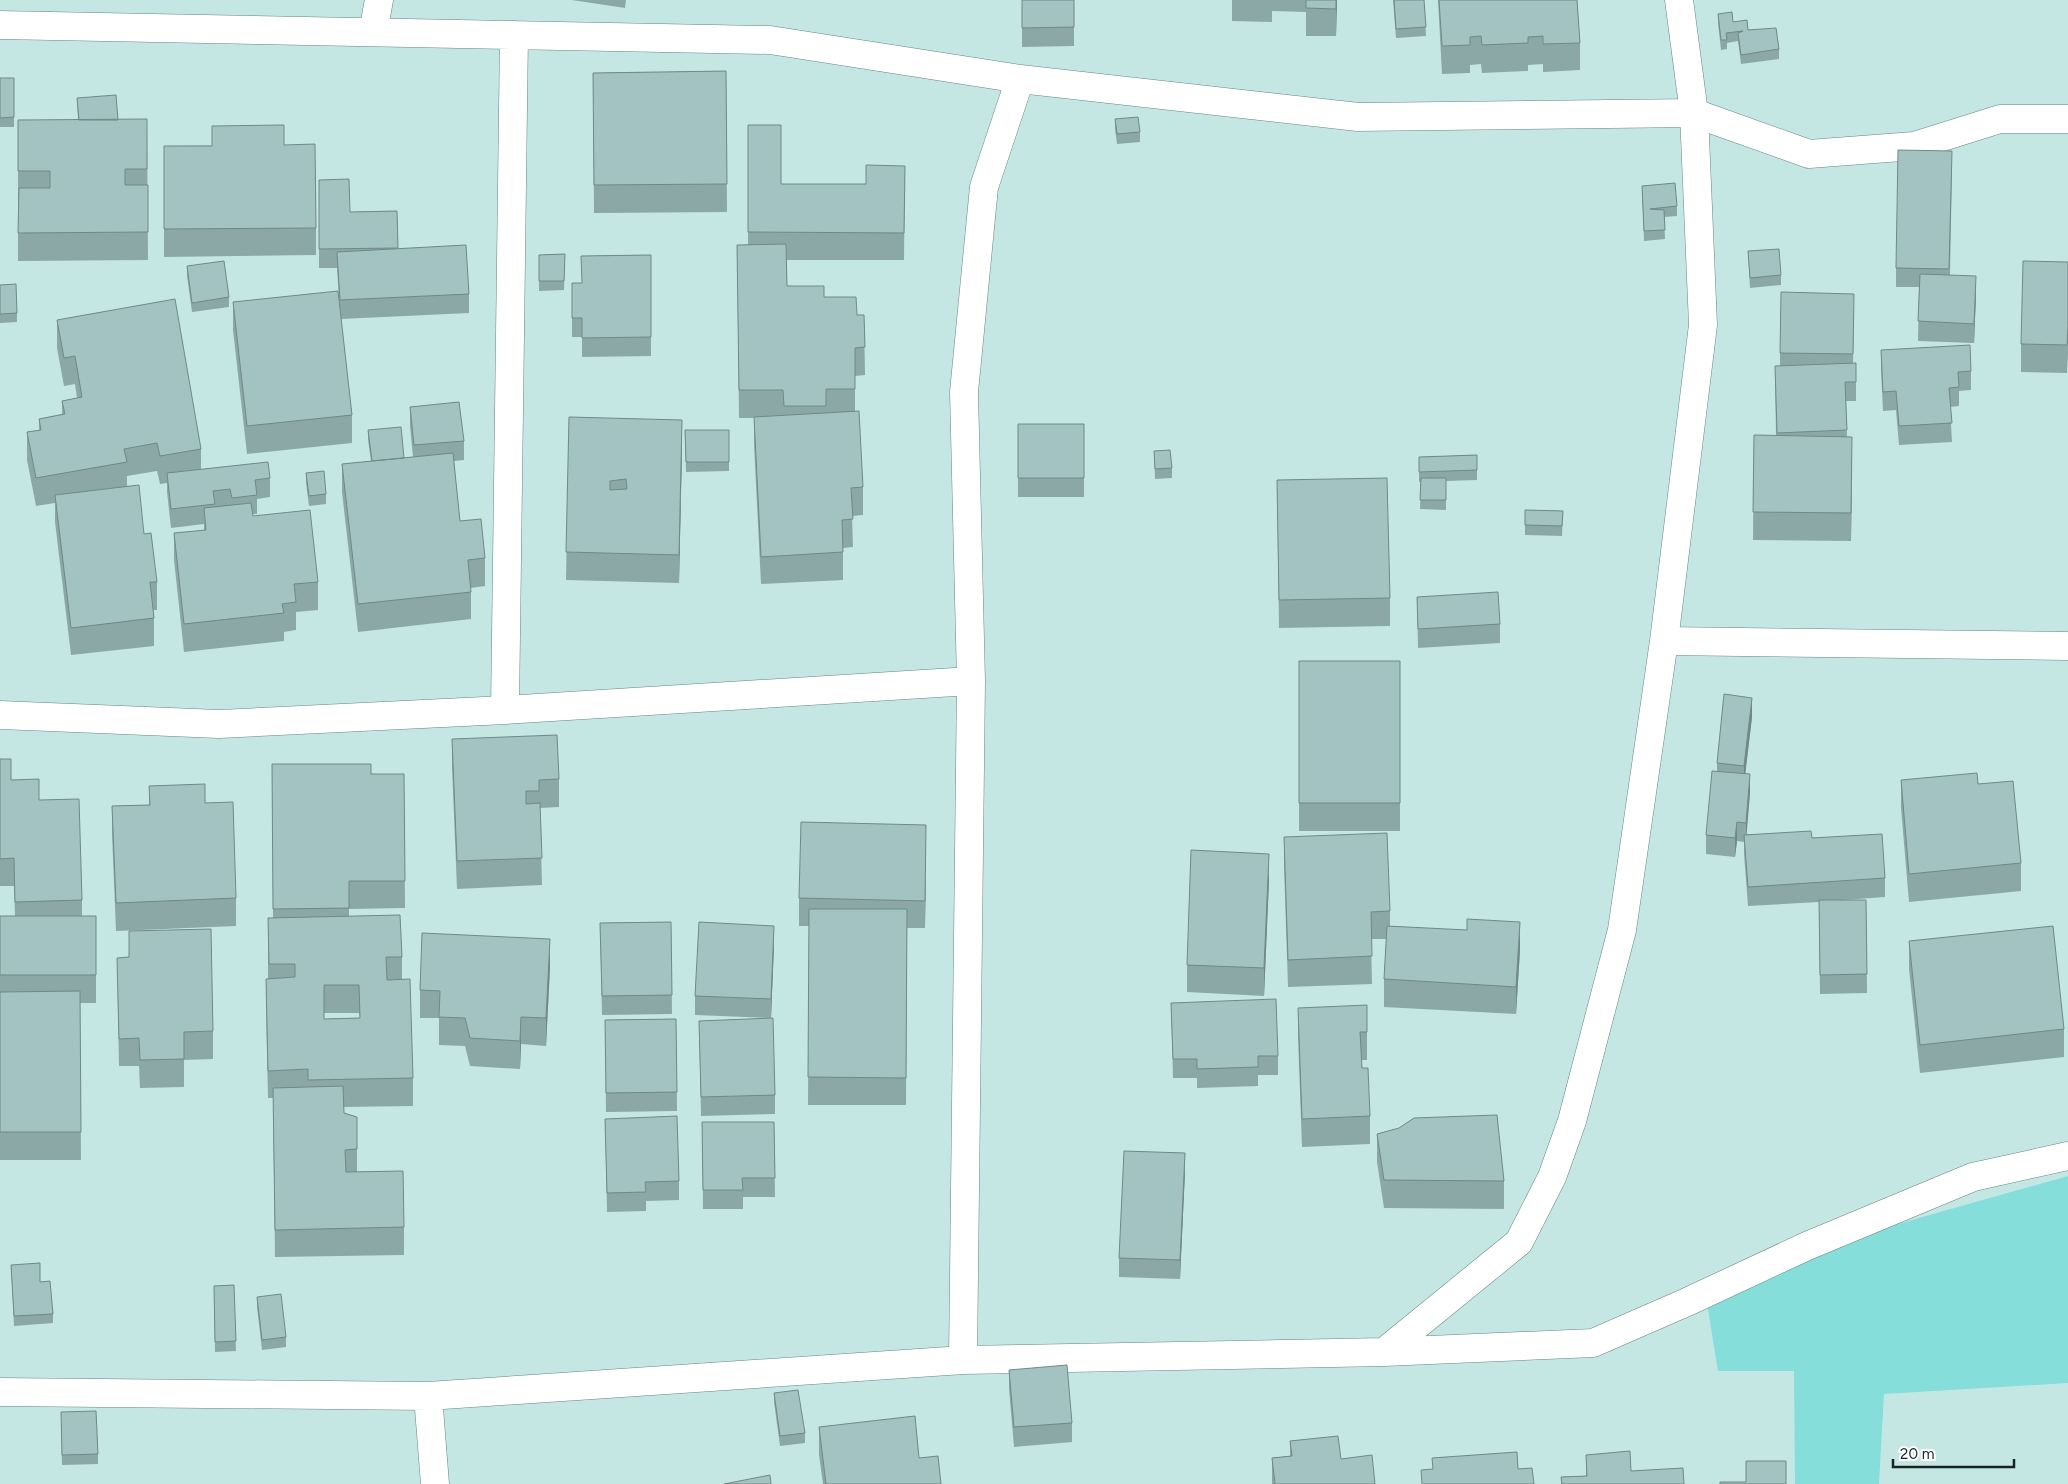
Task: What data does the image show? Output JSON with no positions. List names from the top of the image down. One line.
{"scale_bar":"20 m"}
